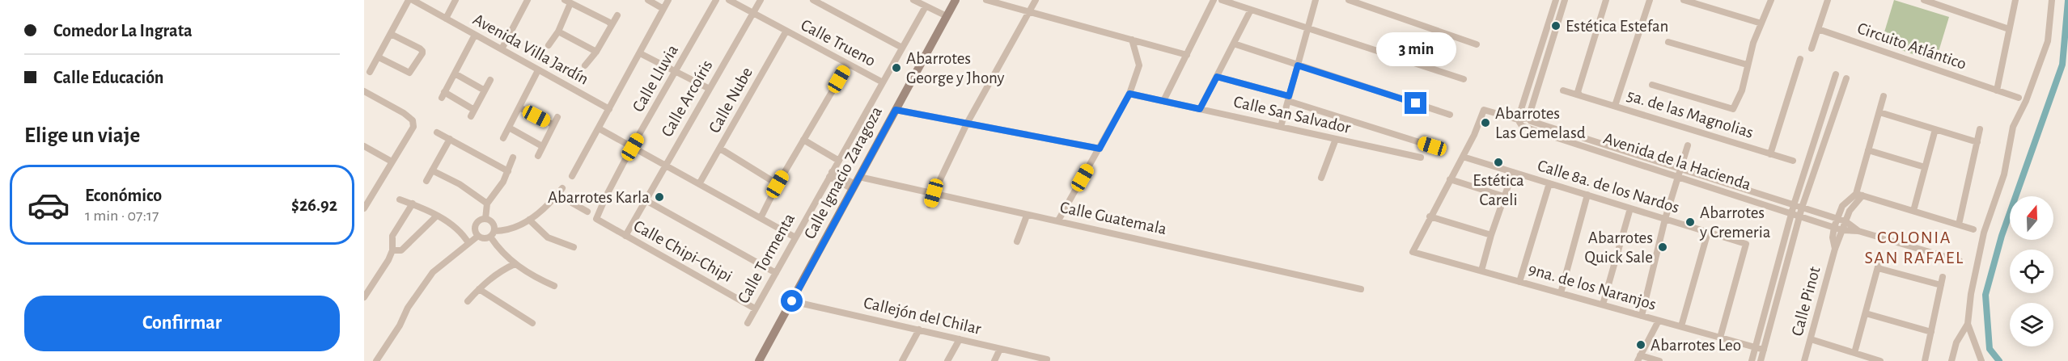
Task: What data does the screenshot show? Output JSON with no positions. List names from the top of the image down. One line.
{"streets":{"main road":["Calle Ignacio Zaragoza"],"street":["Calle Trueno","Circuito Atlántico","Avenida Villa Jardín","Calle Lluvia","Calle Arcoíris","Calle Nube","5a. de las Magnolias","Calle San Salvador","Avenida de la Hacienda","Calle 8a. de los Nardos","Calle Guatemala","Calle Chipi-Chipi","Calle Tormenta","9na. de los Naranjos","Calle Pinot","Callejón del Chilar"]},"crossings":[["Calle Trueno","Calle Arcoíris"],["Calle Trueno","Calle Nube"],["Calle Trueno","Calle Tormenta"],["Calle Lluvia","Calle Chipi-Chipi"],["Calle Arcoíris","Calle Chipi-Chipi"],["Avenida de la Hacienda","Calle Pinot"],["Calle Ignacio Zaragoza","Calle Guatemala"],["Calle Ignacio Zaragoza","Callejón del Chilar"],["Calle 8a. de los Nardos","9na. de los Naranjos"],["Calle Guatemala","Calle Tormenta"],["Calle Chipi-Chipi","Calle Tormenta"]],"districts":["COLONIA SAN RAFAEL"],"places":["Estética Estefan","Abarrotes George y Jhony","Abarrotes Las Gemelasd","Estética Careli","Abarrotes Karla","Abarrotes y Cremeria","Abarrotes Quick Sale","Abarrotes Leo"],"north":"top","page":{"banner":["Comedor La Ingrata","Calle Educación"],"bubble":"3 min","heading":"Elige un viaje","list":[{"name":"Económico","note":"1 min · 07:17","value":"$26.92"}],"buttons":"Confirmar"}}
